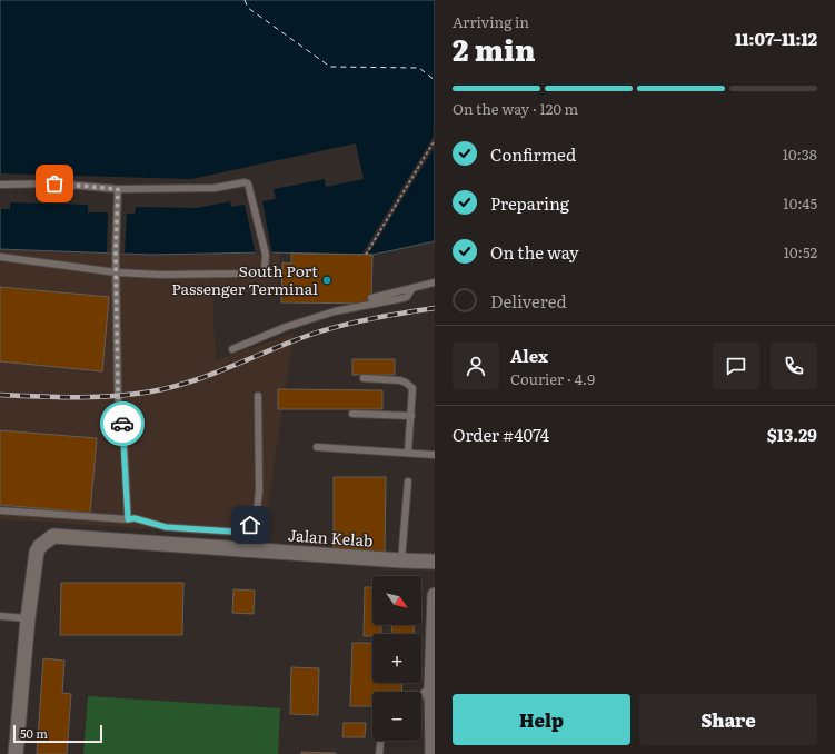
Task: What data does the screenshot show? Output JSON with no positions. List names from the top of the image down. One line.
{"streets":{"street":["Jalan Kelab"]},"places":["South Port Passenger Terminal"],"scale_bar":"50 m","north":"bottom right","page":{"heading":["2 min","Arriving in","11:07–11:12"],"panel":["Alex","Courier · 4.9","Order #4074","$13.29"],"bar":"On the way · 120 m","list":[["Confirmed","10:38"],["Preparing","10:45"],["On the way","10:52"],"Delivered"],"map_buttons":["+","−"],"buttons":["Help","Share"],"scale":"50 m"}}
